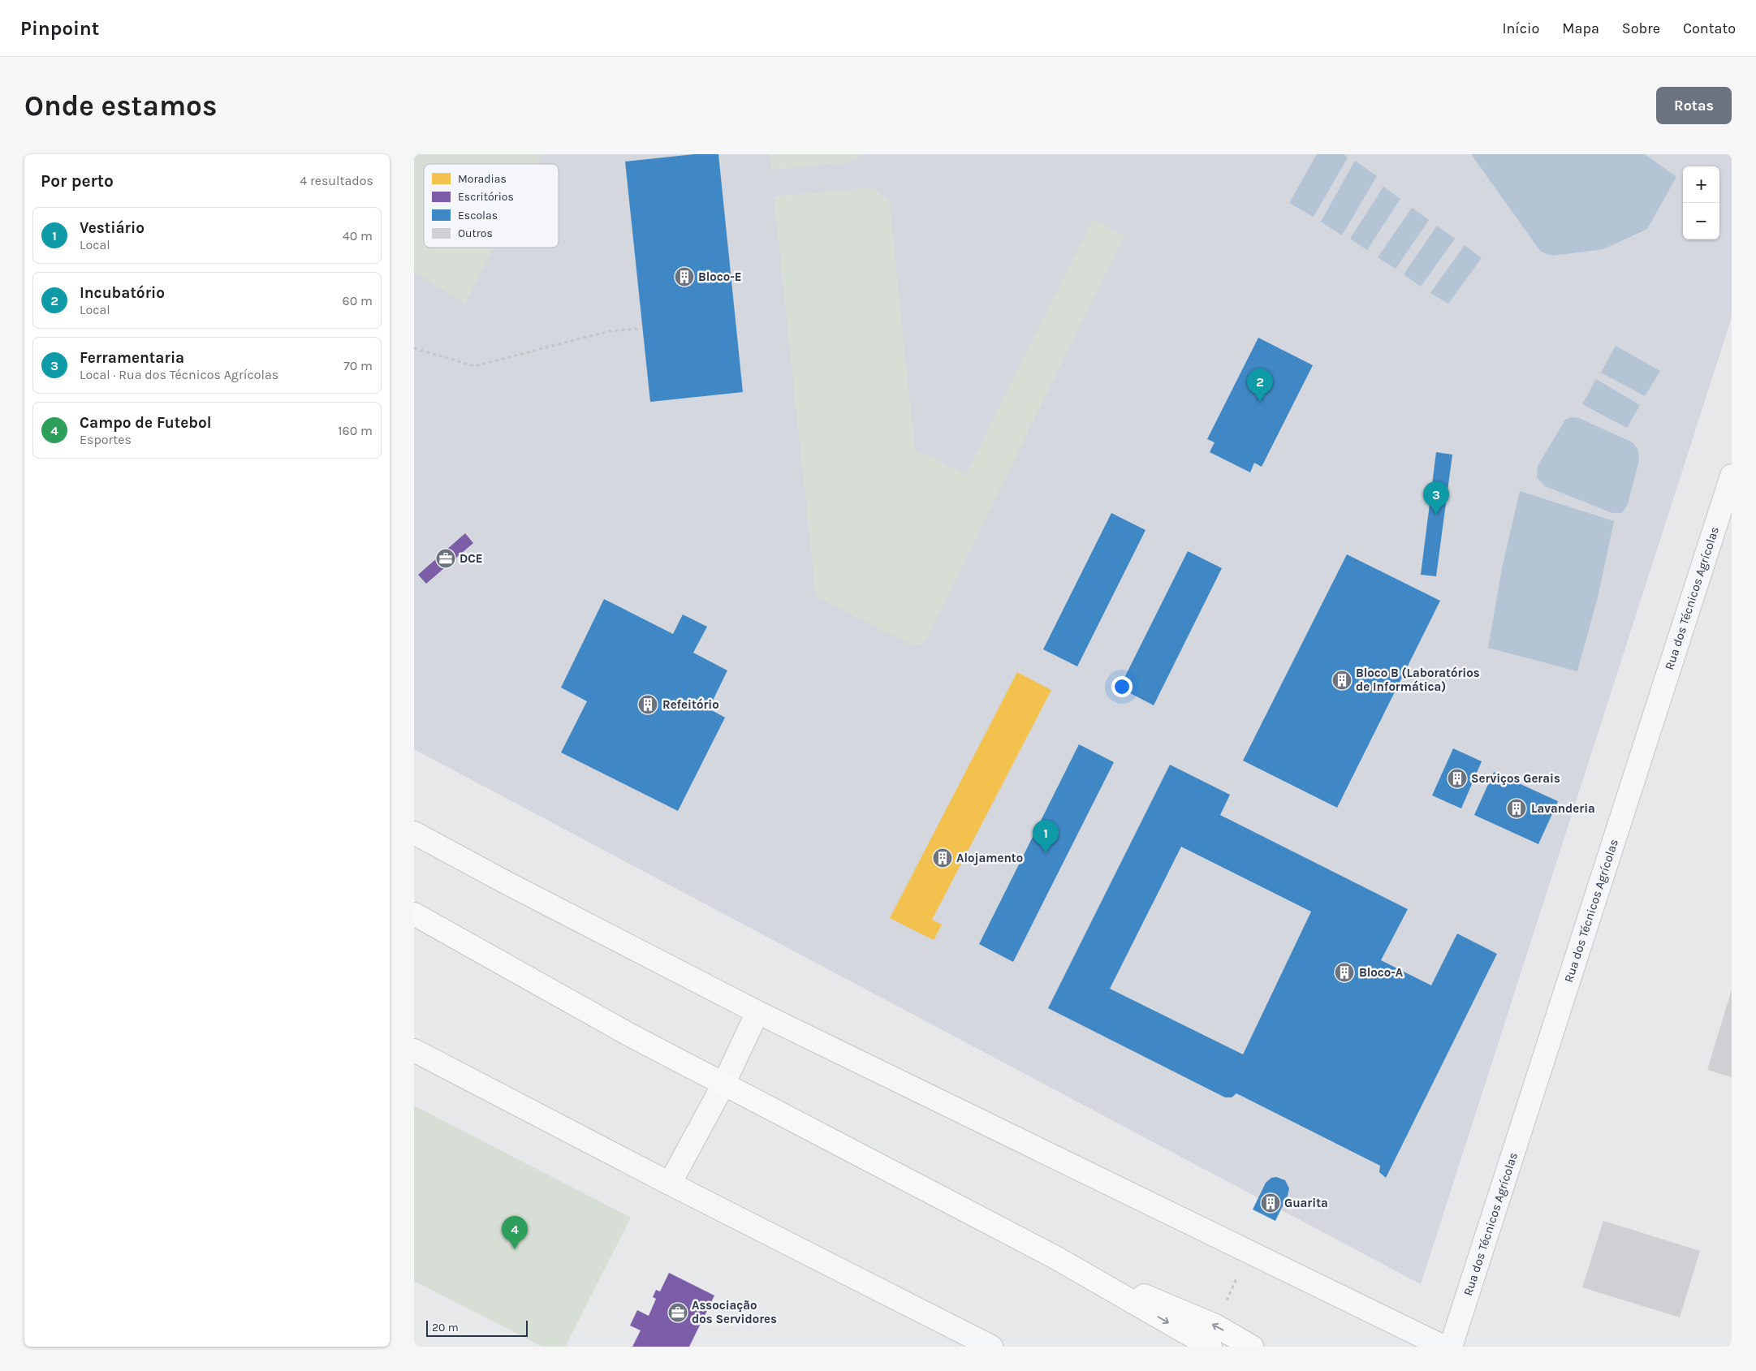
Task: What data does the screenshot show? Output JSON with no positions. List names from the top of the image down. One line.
{"streets":{"street":["Rua dos Técnicos Agrícolas"]},"places":{"building":["Bloco-E","Bloco B (Laboratórios de Informática)","Refeitório","Serviços Gerais","Lavanderia","Alojamento","Bloco-A","Guarita"],"office":["DCE","Associação dos Servidores"]},"legend":["Moradias","Escritórios","Escolas","Outros"],"scale_bar":"20 m","page":{"header":"Pinpoint","nav":["Início","Mapa","Sobre","Contato"],"buttons":"Rotas","title":"Onde estamos","heading":["Por perto","4 resultados"],"map_buttons":["+","−"],"list":[{"mark":"1","name":"Vestiário","note":"Local","value":"40 m"},{"mark":"2","name":"Incubatório","note":"Local","value":"60 m"},{"mark":"3","name":"Ferramentaria","note":"Local · Rua dos Técnicos Agrícolas","value":"70 m"},{"mark":"4","name":"Campo de Futebol","note":"Esportes","value":"160 m"}],"pins":["2","3","1","4"],"scale":"20 m"}}
